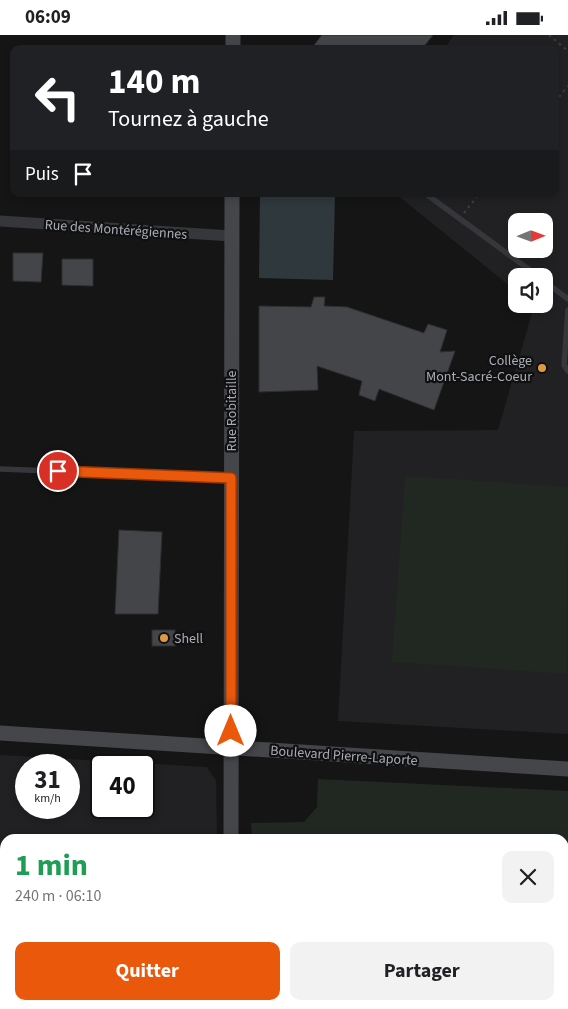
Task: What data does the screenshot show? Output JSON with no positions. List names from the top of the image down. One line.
{"streets":{"street":["Rue des Montérégiennes","Rue Robitaille","Boulevard Pierre-Laporte"]},"crossings":[["Rue des Montérégiennes","Rue Robitaille"],["Rue Robitaille","Boulevard Pierre-Laporte"]],"places":["Collège Mont-Sacré-Coeur","Shell"],"north":"right","page":{"status":"06:09","turn":["140 m","Tournez à gauche"],"then":"Puis","speed":"31 km/h","limit":"40","heading":["1 min","240 m · 06:10"],"buttons":["Quitter","Partager"]}}
